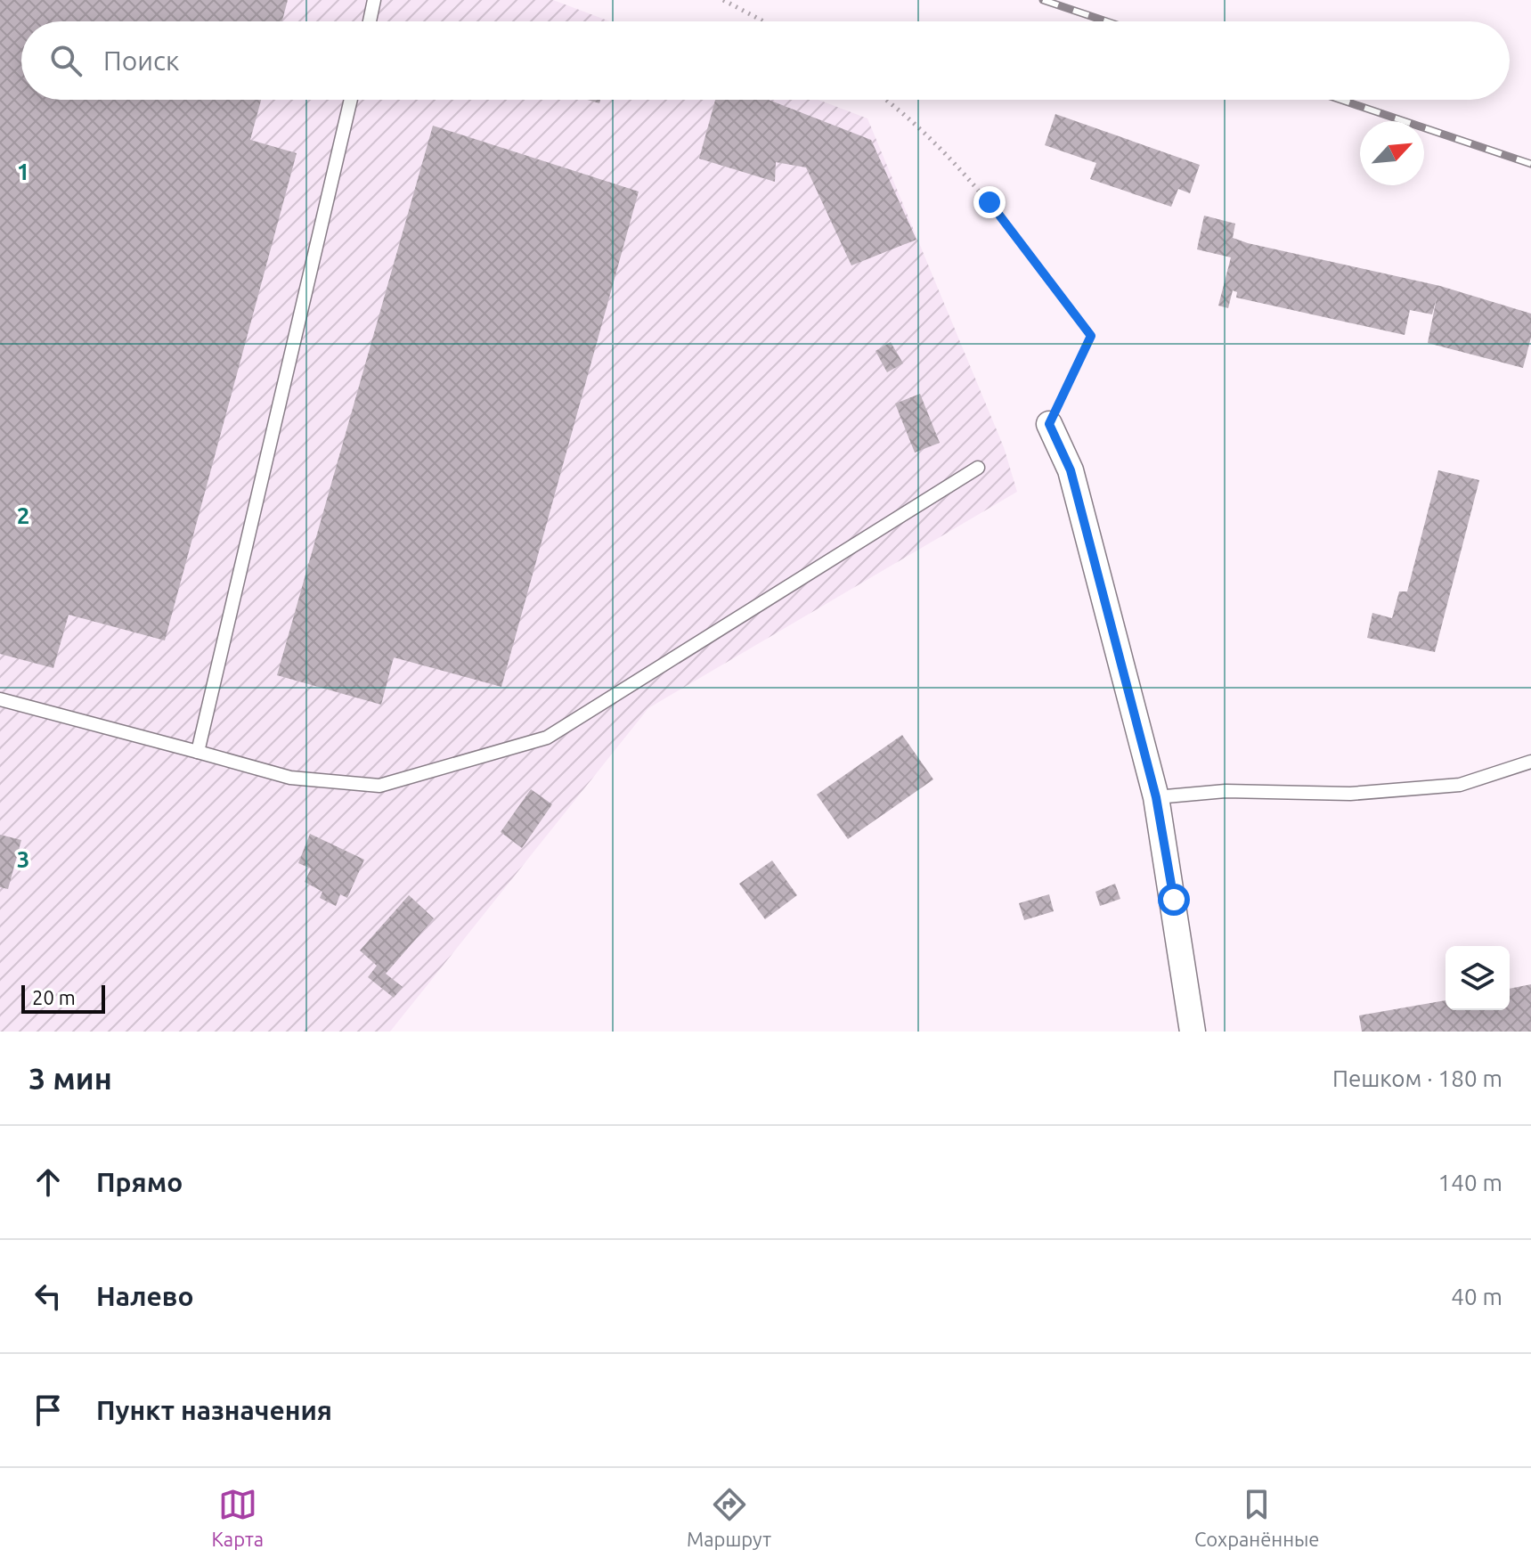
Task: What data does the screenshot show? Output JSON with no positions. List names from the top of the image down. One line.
{"scale_bar":"20 m","north":"top right","page":{"search":"Поиск","scale":"20 m","heading":["3 мин","Пешком · 180 m"],"list":[["Прямо","140 m"],["Налево","40 m"],"Пункт назначения"],"nav":["Карта","Маршрут","Сохранённые"]},"grid":{"rows":["1","2","3"]}}
